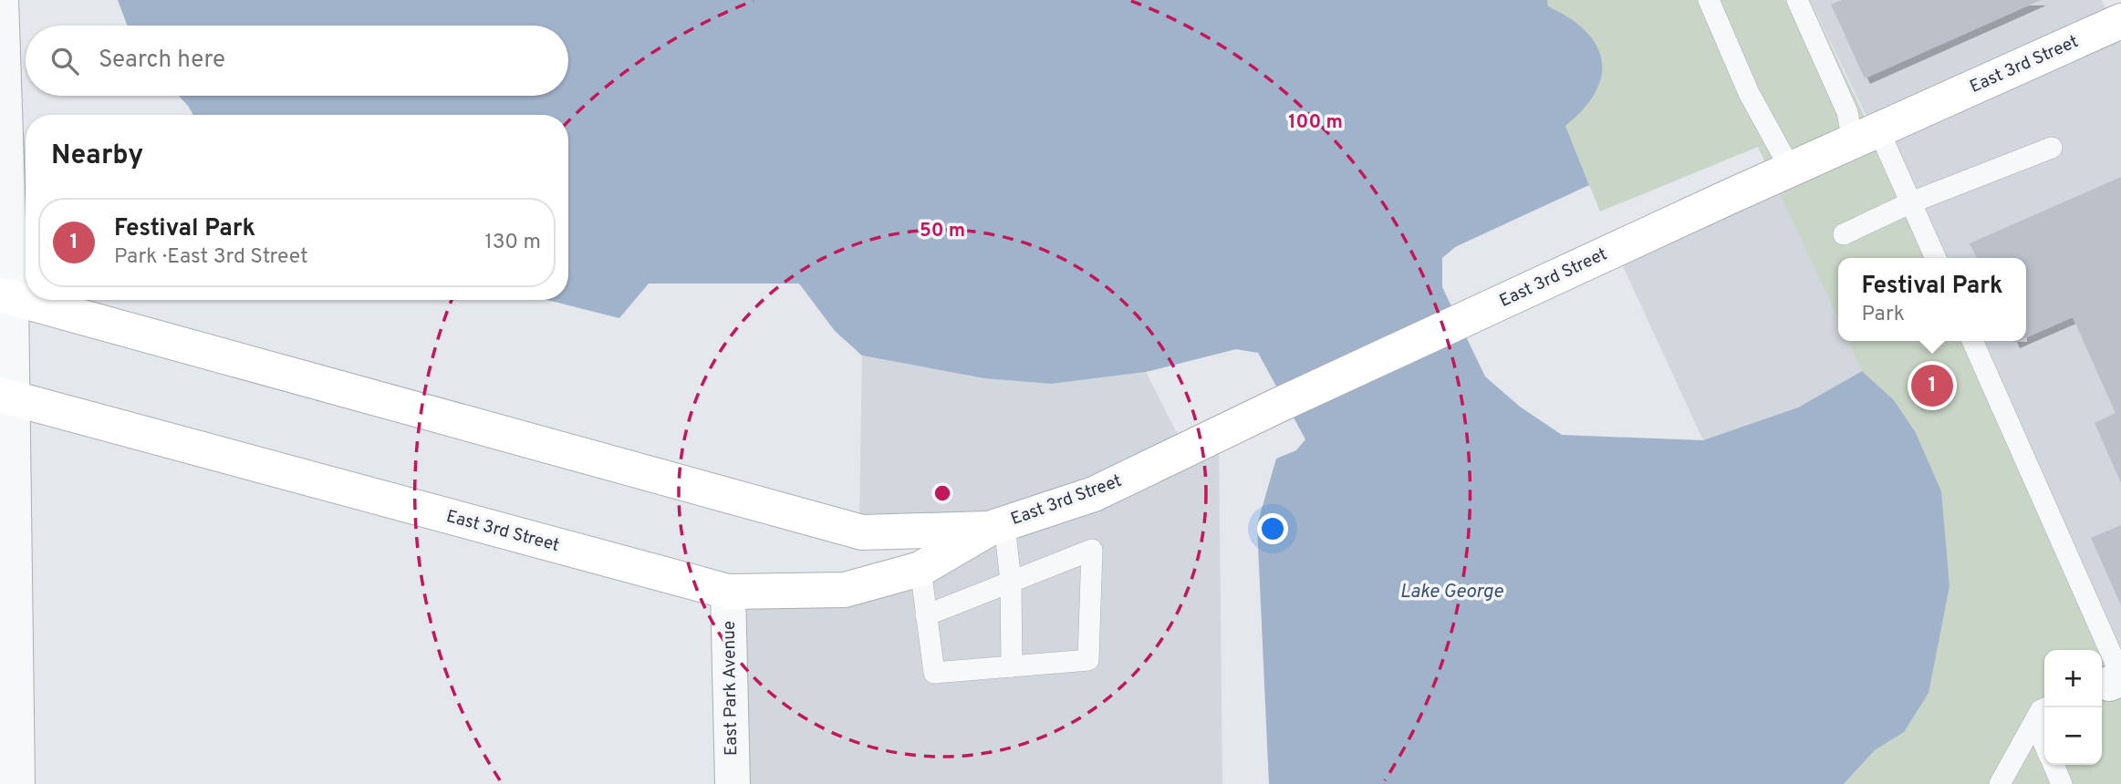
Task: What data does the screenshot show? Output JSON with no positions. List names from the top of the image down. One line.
{"streets":{"street":["East 3rd Street","East Park Avenue"]},"crossings":[["East 3rd Street","East Park Avenue"]],"water":["Lake George"],"page":{"search":"Search here","heading":"Nearby","list":[{"mark":"1","name":"Festival Park","note":"Park · East 3rd Street","value":"130 m"}],"popup":["Festival Park","Park"],"pins":"1","map_buttons":["+","−"]},"rings":["100 m","50 m"]}
